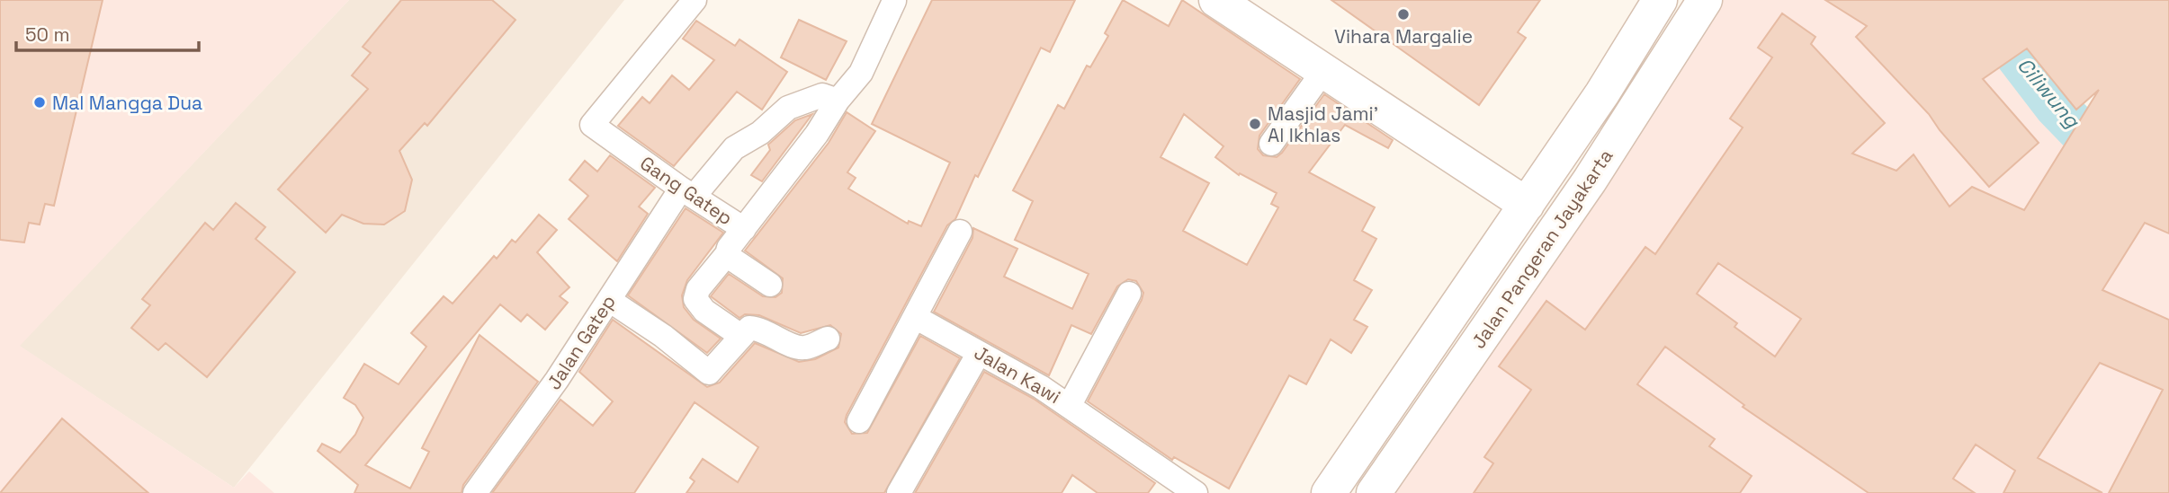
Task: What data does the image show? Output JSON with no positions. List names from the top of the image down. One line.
{"streets":{"main road":["Jalan Pangeran Jayakarta"],"street":["Gang Gatep","Jalan Gatep","Jalan Kawi"]},"crossings":[["Gang Gatep","Jalan Gatep"]],"water":["Ciliwung"],"places":["Vihara Margalie","Mal Mangga Dua","Masjid Jami' Al Ikhlas"],"scale_bar":"50 m"}
